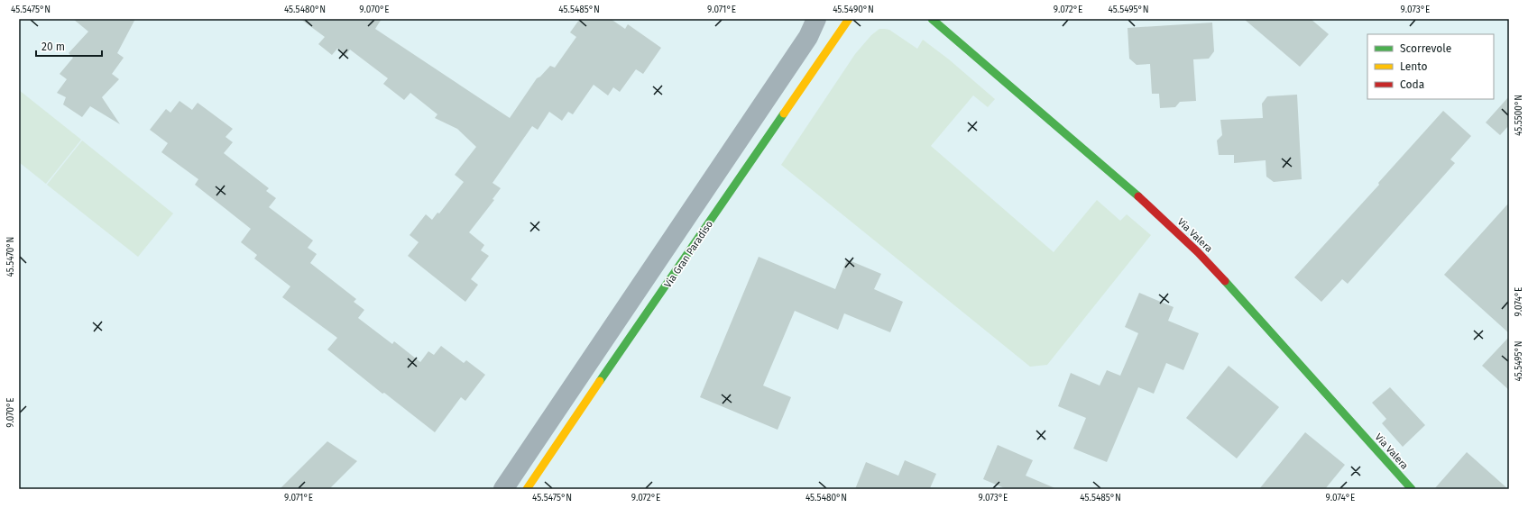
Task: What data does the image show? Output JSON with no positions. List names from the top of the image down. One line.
{"streets":{"street":["Via Valera","Via Gran Paradiso"]},"legend":["Scorrevole","Lento","Coda"],"scale_bar":"20 m","coordinates":["45.5475°N","45.5480°N","9.070°E","45.5485°N","9.071°E","45.5490°N","9.072°E","45.5495°N","9.073°E","45.5500°N","45.5470°N","9.074°E"]}
